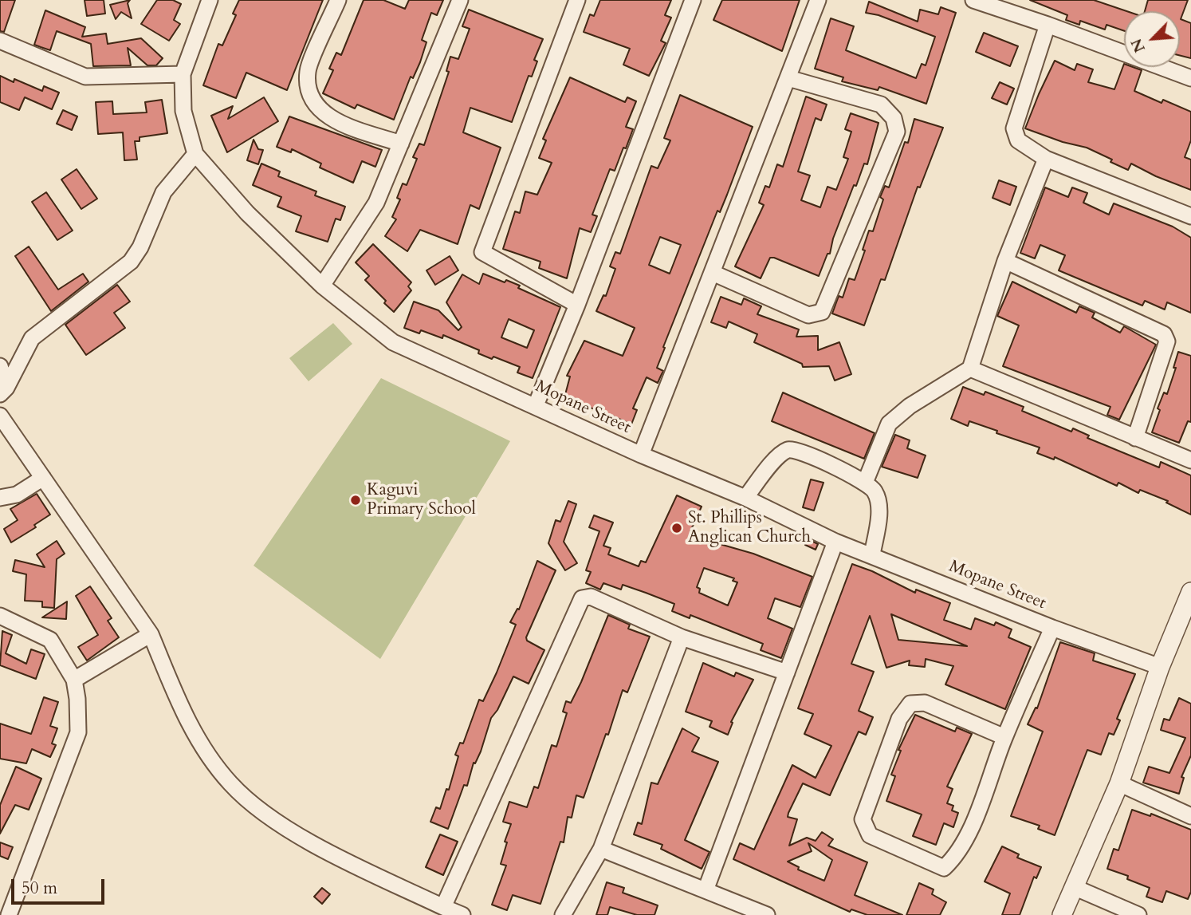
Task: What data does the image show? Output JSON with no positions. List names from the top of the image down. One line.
{"streets":{"street":["Mopane Street"]},"places":["Kaguvi Primary School","St. Phillips Anglican Church"],"scale_bar":"50 m","north":"bottom left"}
